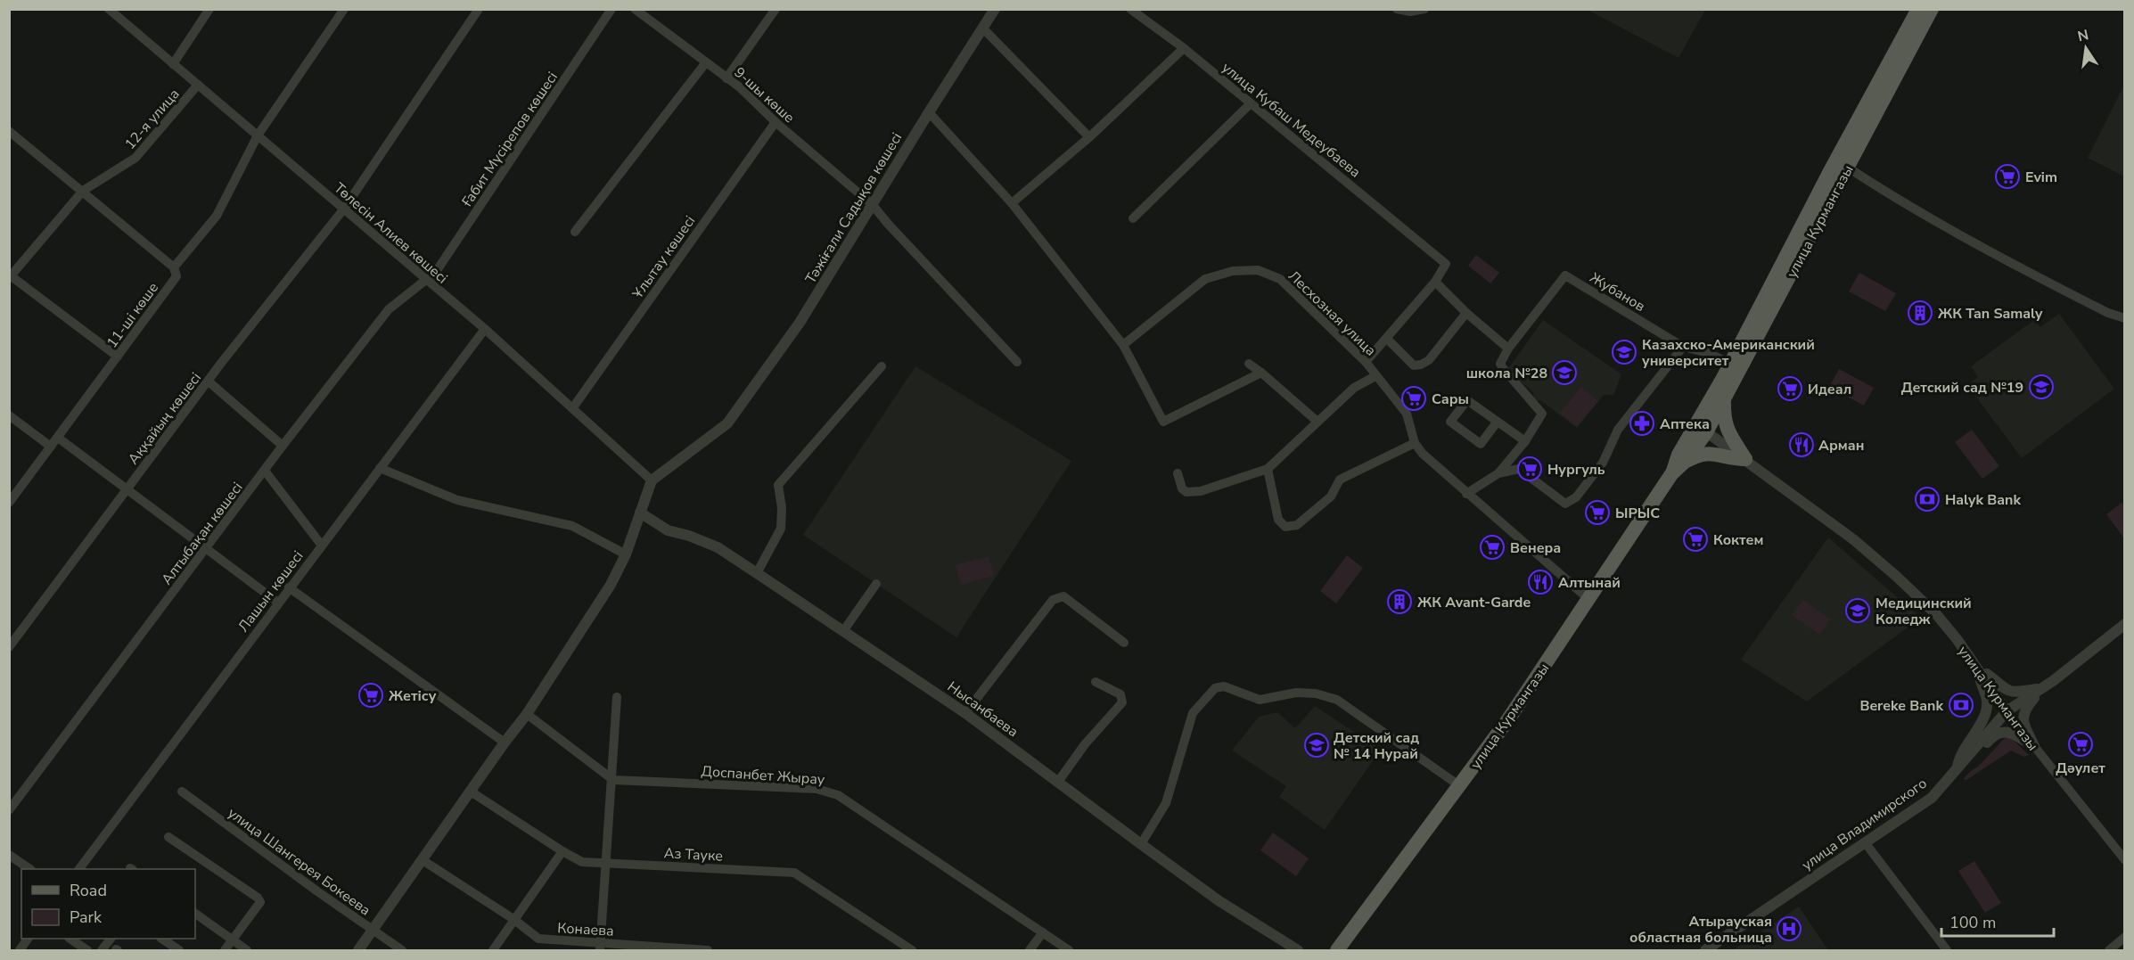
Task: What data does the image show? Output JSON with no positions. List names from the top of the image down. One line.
{"streets":{"main road":["улица Курмангазы"],"street":["9-шы көше","12-я улица","улица Кубаш Медеубаева","Ғабит Мүсірепов көшесi","Тәжіғали Садықов көшесі","Төлесін Алиев көшесі","Ұлытау көшесi","Жубанов","Лесхозная улица","11-ші көше","Аққайың көшесі","Алтыбақан көшесі","Лашын көшесі","Нысанбаева","Доспанбет Жырау","улица Владимирского","Аз Тауке","улица Шангерея Бокеева","Конаева"]},"crossings":[["9-шы көше","Тәжіғали Садықов көшесі"],["9-шы көше","Ұлытау көшесi"],["12-я улица","Төлесін Алиев көшесі"],["Ғабит Мүсірепов көшесi","Төлесін Алиев көшесі"],["Ғабит Мүсірепов көшесi","Алтыбақан көшесі"],["Тәжіғали Садықов көшесі","Төлесін Алиев көшесі"],["улица Курмангазы","Жубанов"],["улица Курмангазы","Лесхозная улица"],["улица Курмангазы","улица Владимирского"],["Төлесін Алиев көшесі","Ұлытау көшесi"],["Төлесін Алиев көшесі","11-ші көше"],["Төлесін Алиев көшесі","Аққайың көшесі"],["Төлесін Алиев көшесі","Алтыбақан көшесі"],["Төлесін Алиев көшесі","Лашын көшесі"]],"places":{"supermarket":["Evim","Идеал","Сары","Нургуль","ЫРЫС","Коктем","Венера","Жетісу","Дәулет"],"building":["ЖК Tan Samaly","ЖК Avant-Garde"],"school or university":["Казахско-Американский университет","школа №28","Детский сад №19","Медицинский Коледж","Детский сад № 14 Нурай"],"pharmacy":["Аптека"],"restaurant":["Арман","Алтынай"],"bank":["Halyk Bank","Bereke Bank"],"hospital":["Атырауская областная больница"]},"legend":["Road","Park"],"scale_bar":"100 m","north":"top"}
